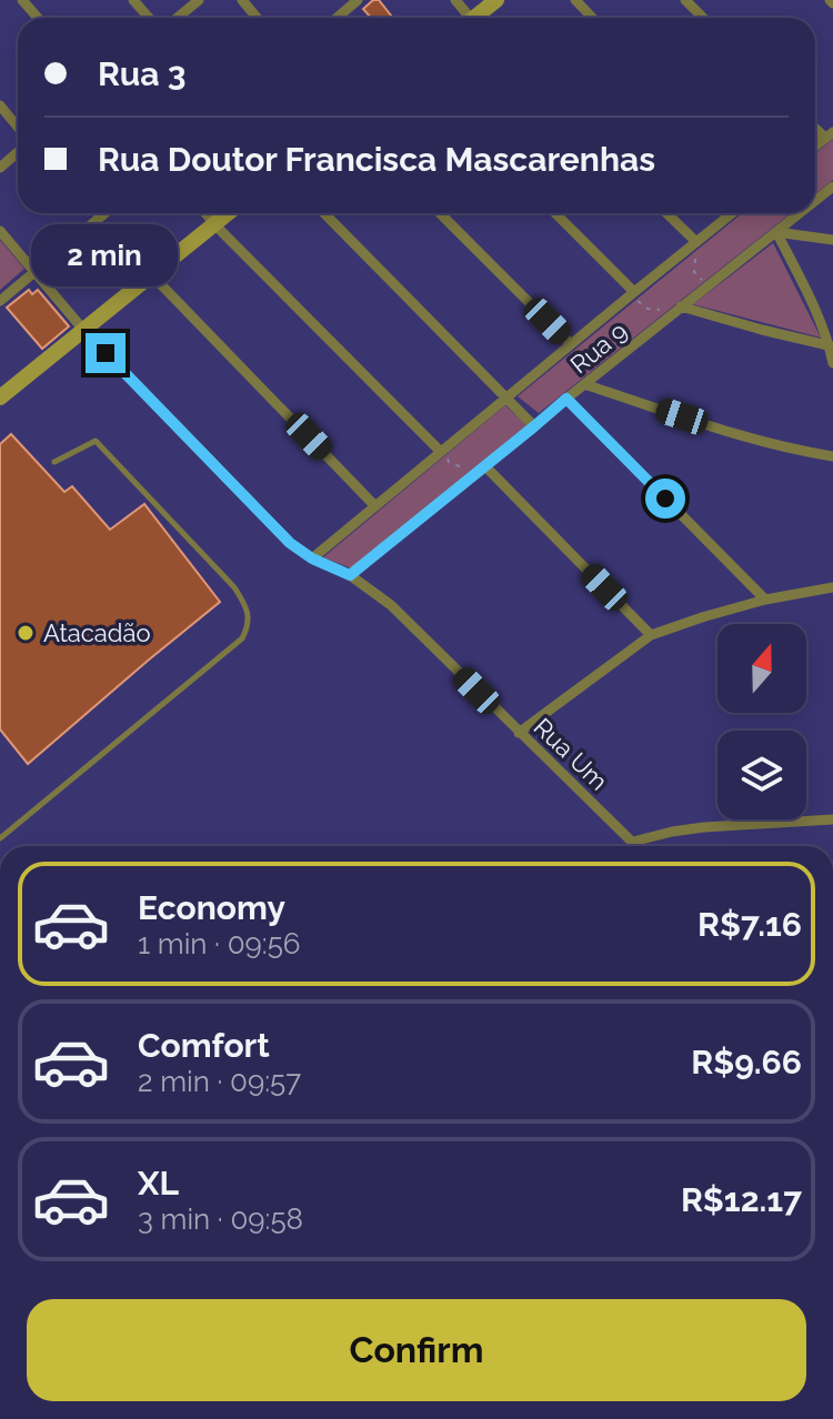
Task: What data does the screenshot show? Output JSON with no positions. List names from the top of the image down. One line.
{"streets":{"street":["Rua 9","Rua Um"]},"crossings":[["Rua 9","Rua Um"]],"places":["Atacadão"],"north":"top","page":{"banner":["Rua 3","Rua Doutor Francisca Mascarenhas"],"bubble":"2 min","list":[{"name":"Economy","note":"1 min · 09:56","value":"R$7.16"},{"name":"Comfort","note":"2 min · 09:57","value":"R$9.66"},{"name":"XL","note":"3 min · 09:58","value":"R$12.17"}],"buttons":"Confirm"}}
